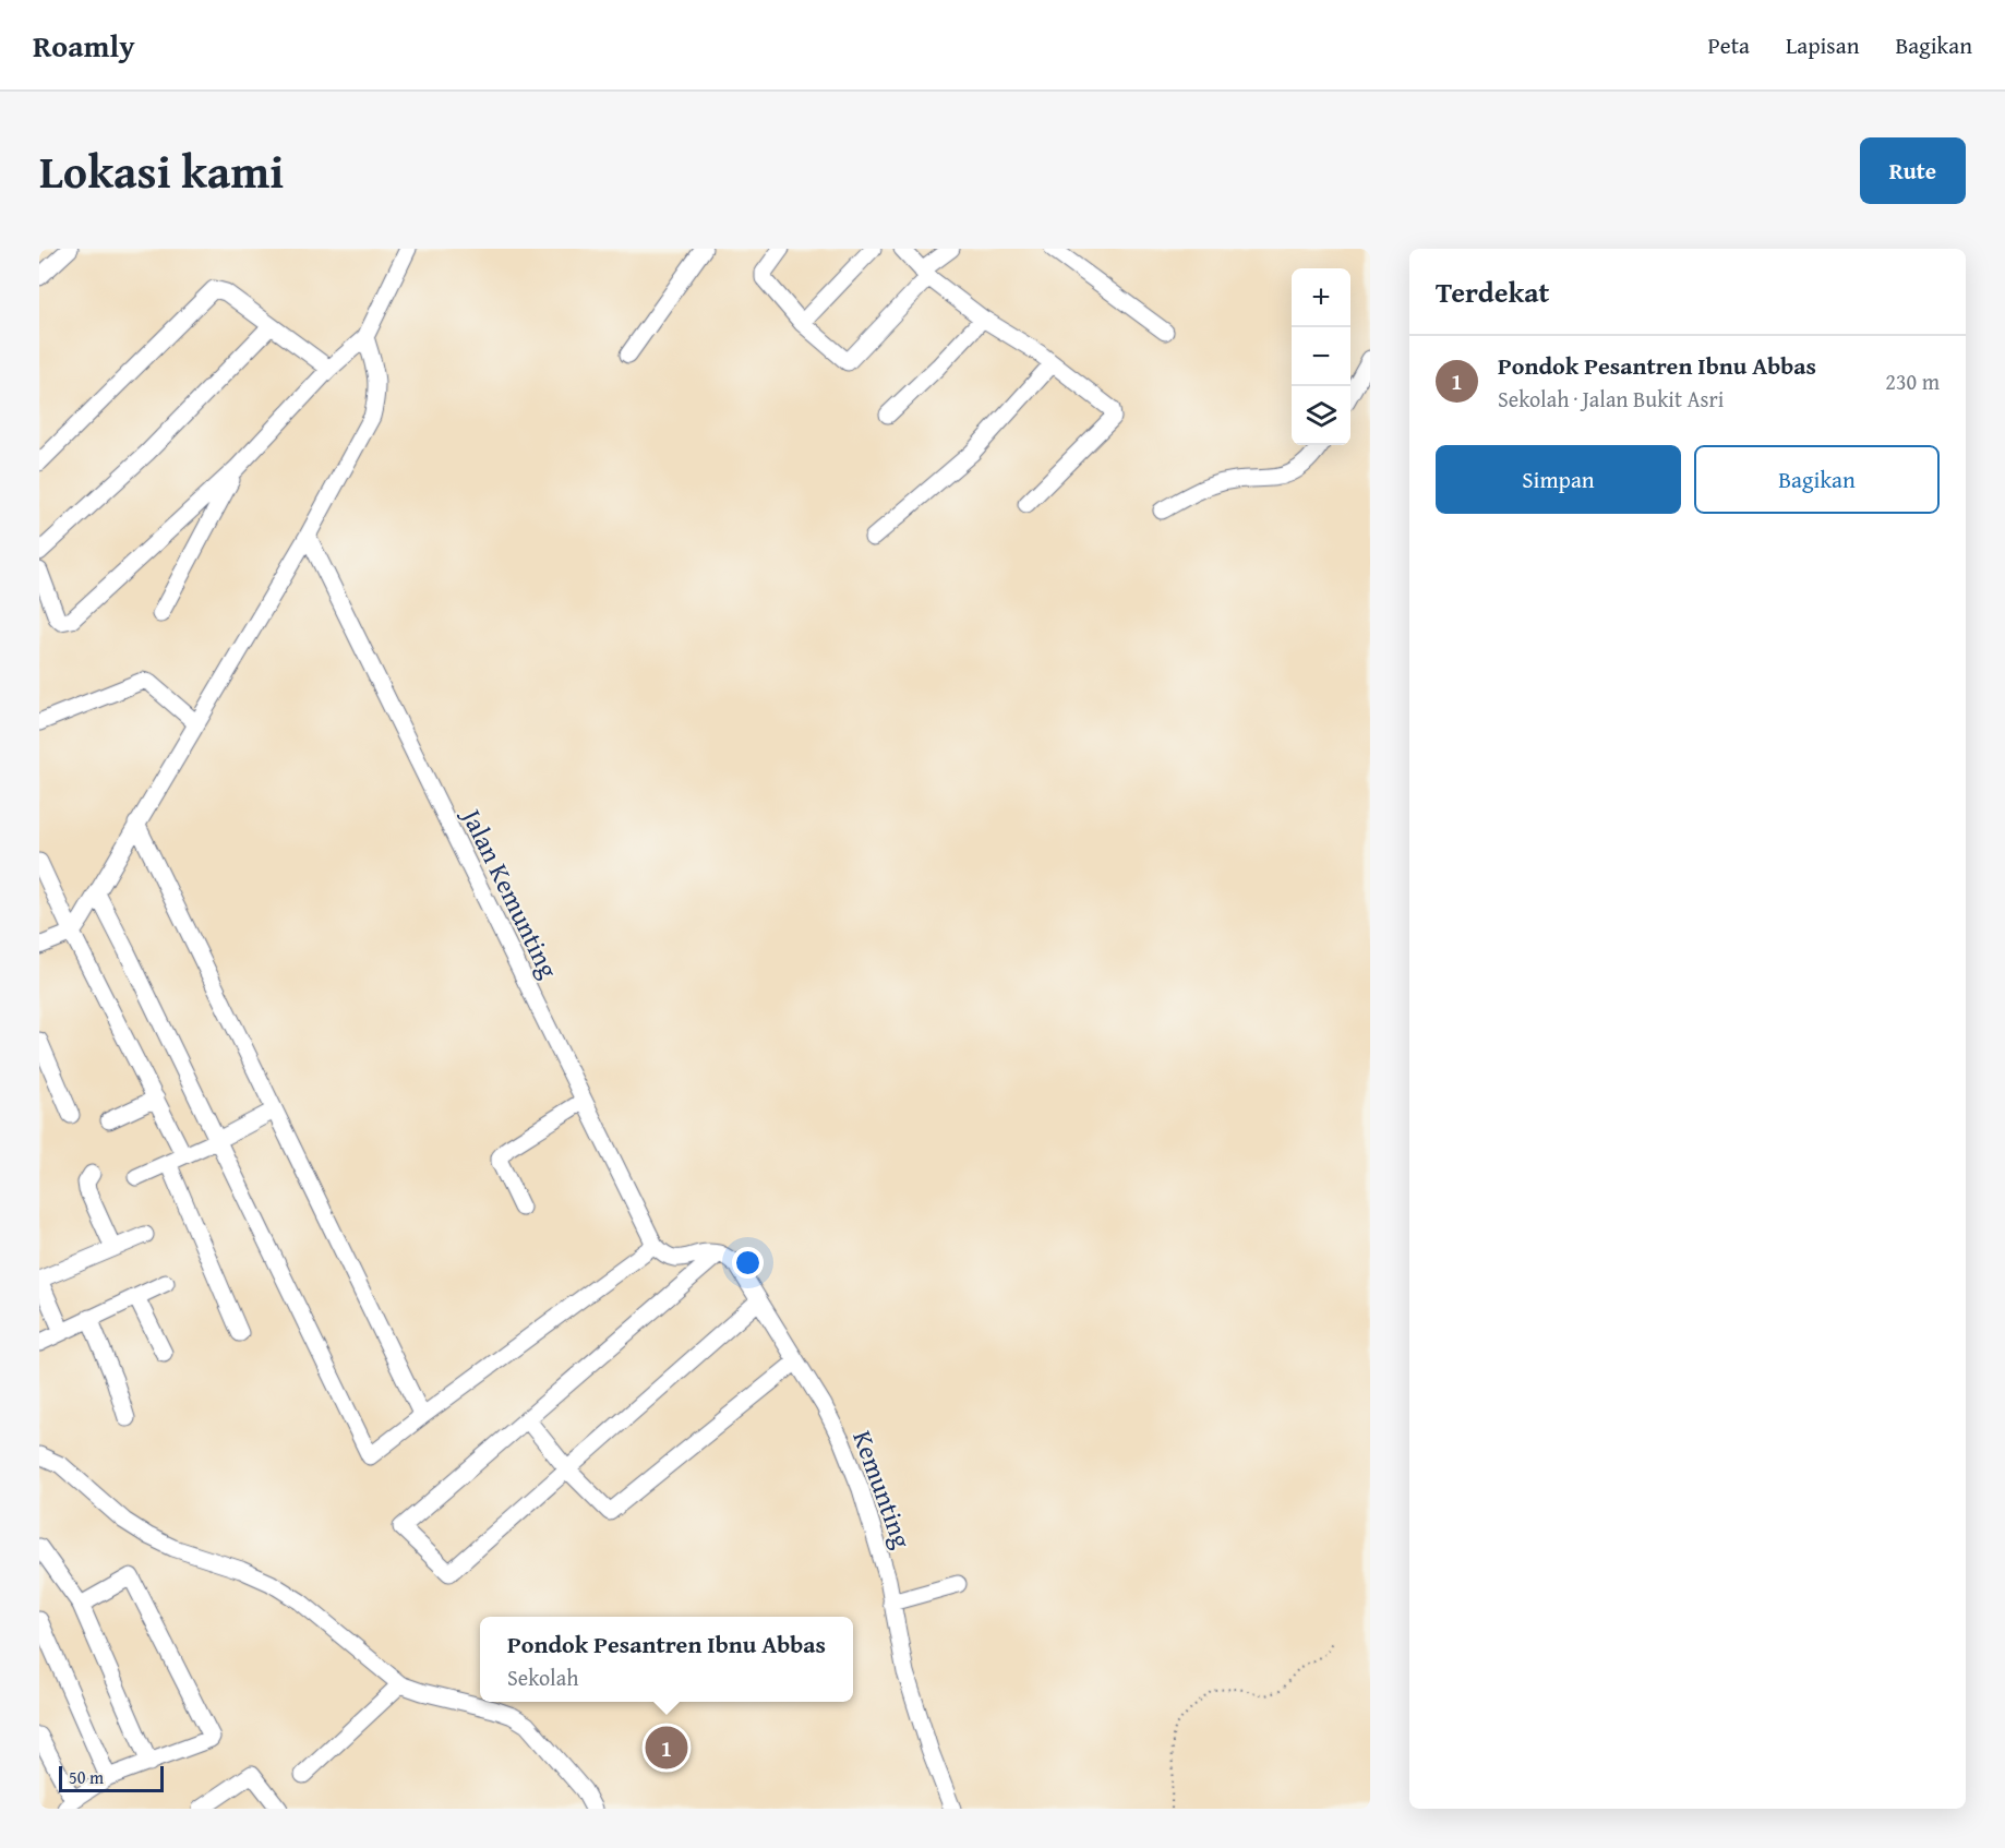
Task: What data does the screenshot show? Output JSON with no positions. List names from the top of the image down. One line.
{"streets":{"street":["Jalan Kemunting","Kemunting"]},"scale_bar":"50 m","page":{"header":"Roamly","nav":["Peta","Lapisan","Bagikan"],"title":"Lokasi kami","buttons":["Rute",["Simpan","Bagikan"]],"heading":"Terdekat","map_buttons":["+","−"],"list":[{"mark":"1","name":"Pondok Pesantren Ibnu Abbas","note":"Sekolah · Jalan Bukit Asri","value":"230 m"}],"popup":["Pondok Pesantren Ibnu Abbas","Sekolah"],"pins":"1","scale":"50 m"}}
